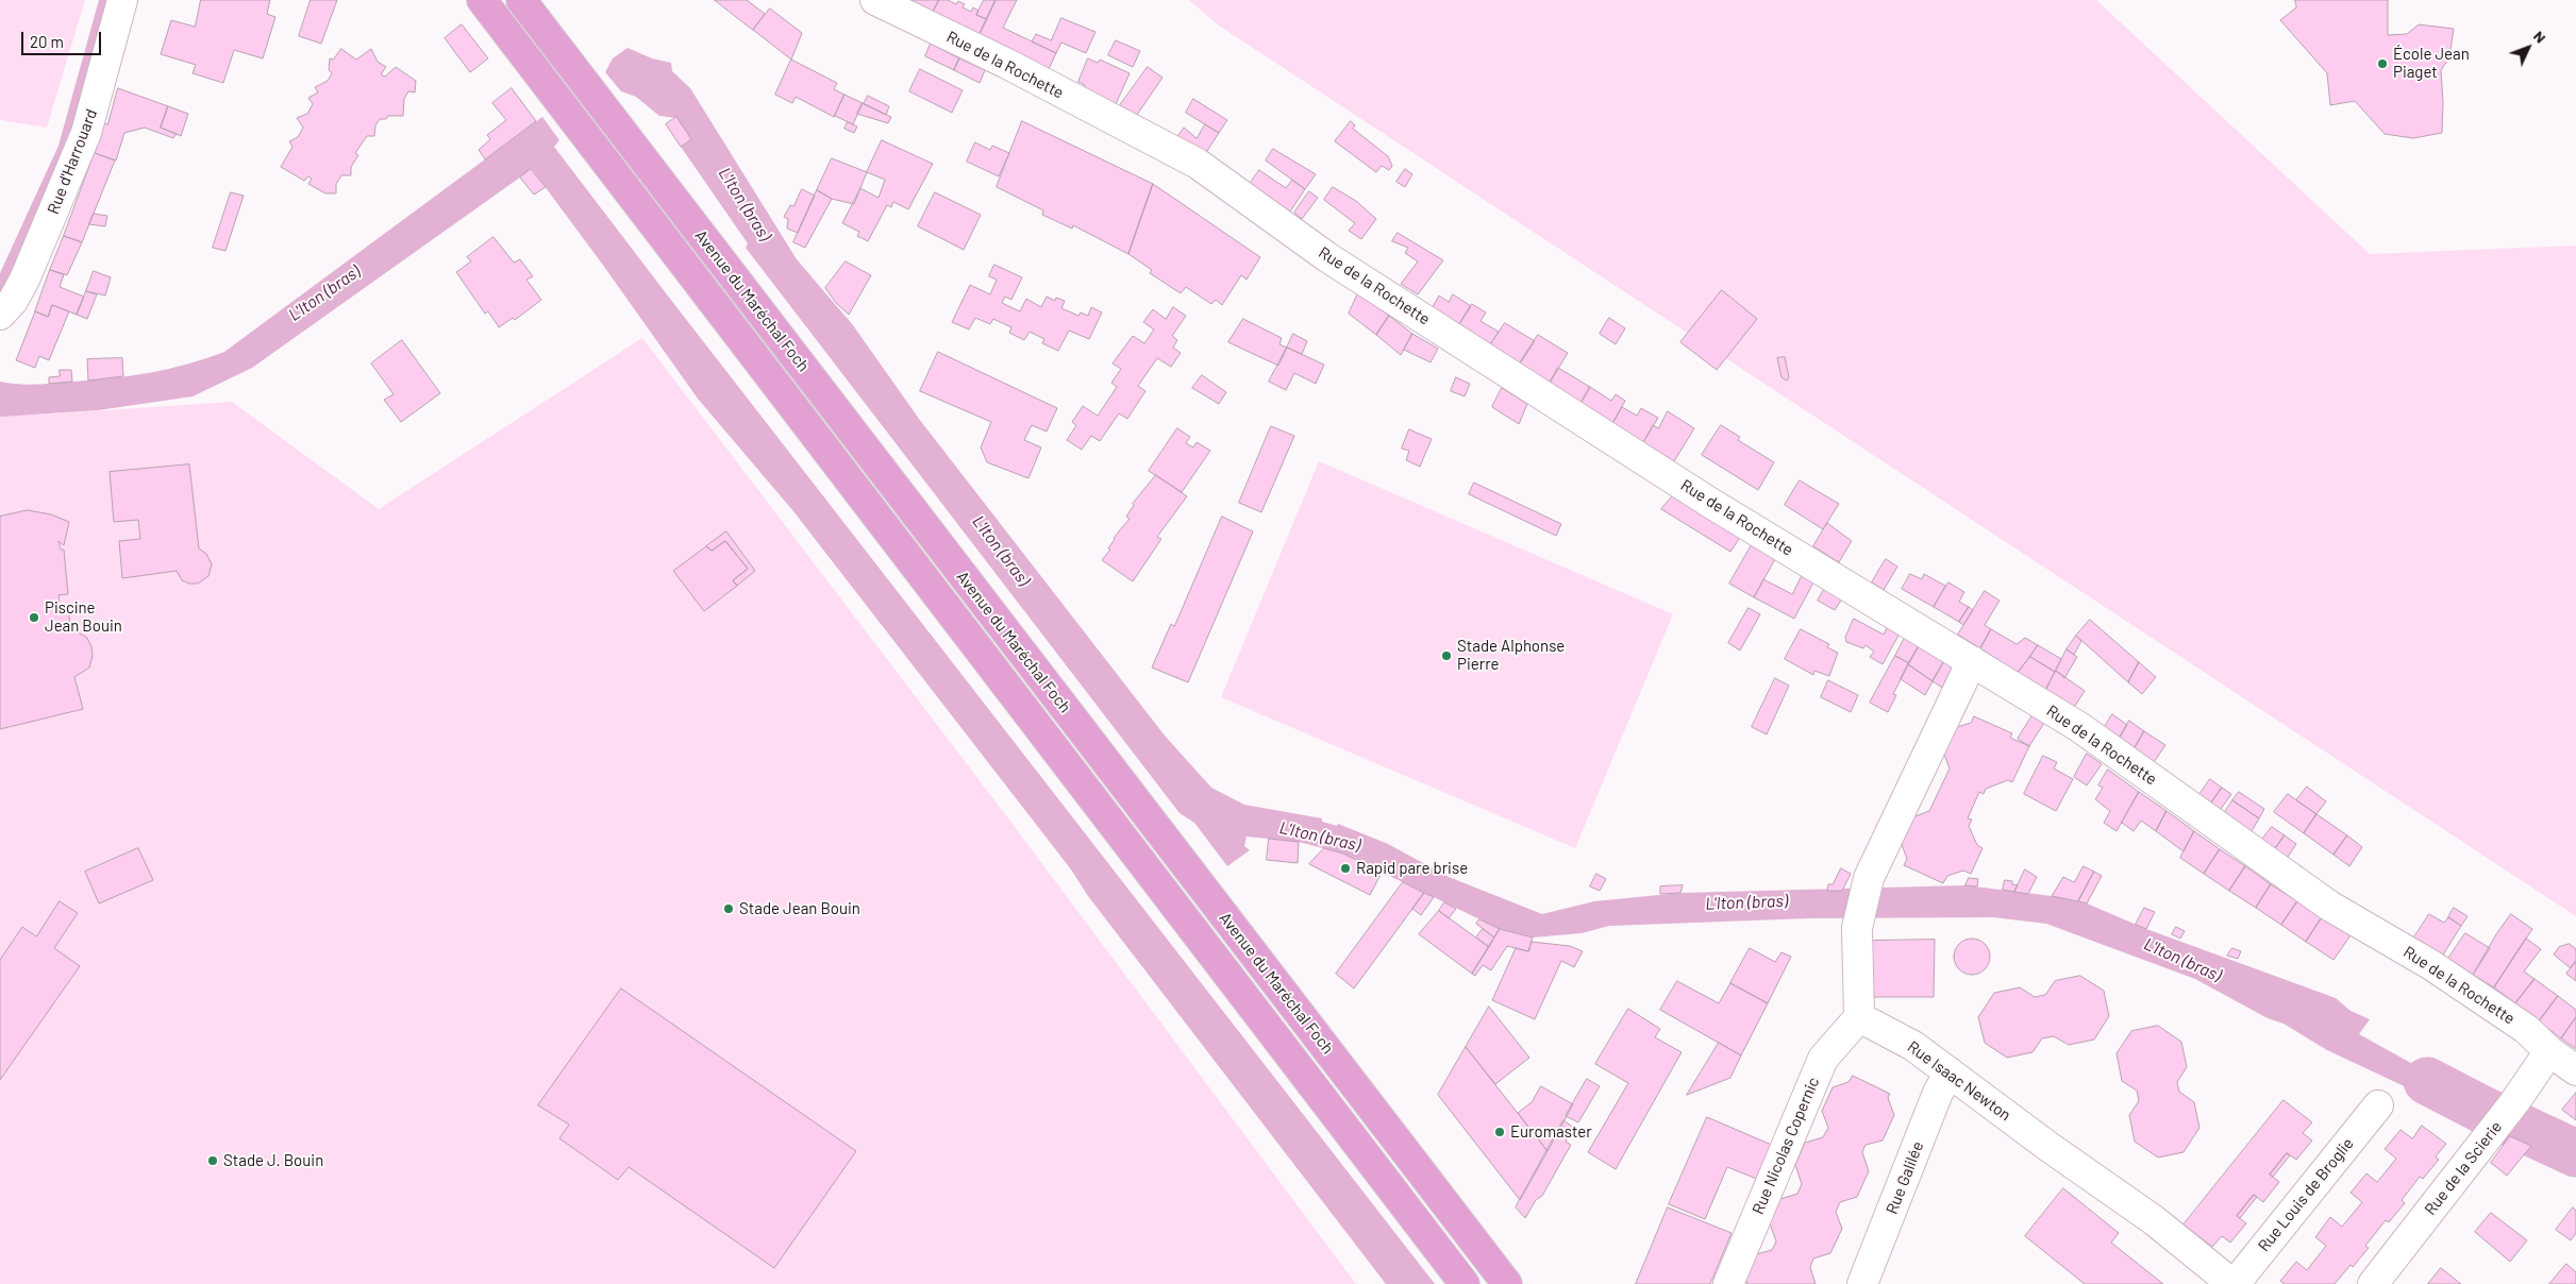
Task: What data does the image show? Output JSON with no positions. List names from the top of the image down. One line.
{"streets":{"main road":["Avenue du Maréchal Foch"],"street":["Rue de la Rochette","Rue d'Harrouard","Rue Isaac Newton","Rue Nicolas Copernic","Rue de la Scierie","Rue Galilée","Rue Louis de Broglie"]},"crossings":[["Rue de la Rochette","Rue de la Scierie"],["Rue Isaac Newton","Rue Nicolas Copernic"],["Rue Isaac Newton","Rue Galilée"],["Rue Isaac Newton","Rue Louis de Broglie"]],"water":["L'Iton (bras)"],"places":["École Jean Piaget","Piscine Jean Bouin","Stade Alphonse Pierre","Rapid pare brise","Stade Jean Bouin","Euromaster","Stade J. Bouin"],"scale_bar":"20 m","north":"top right"}
